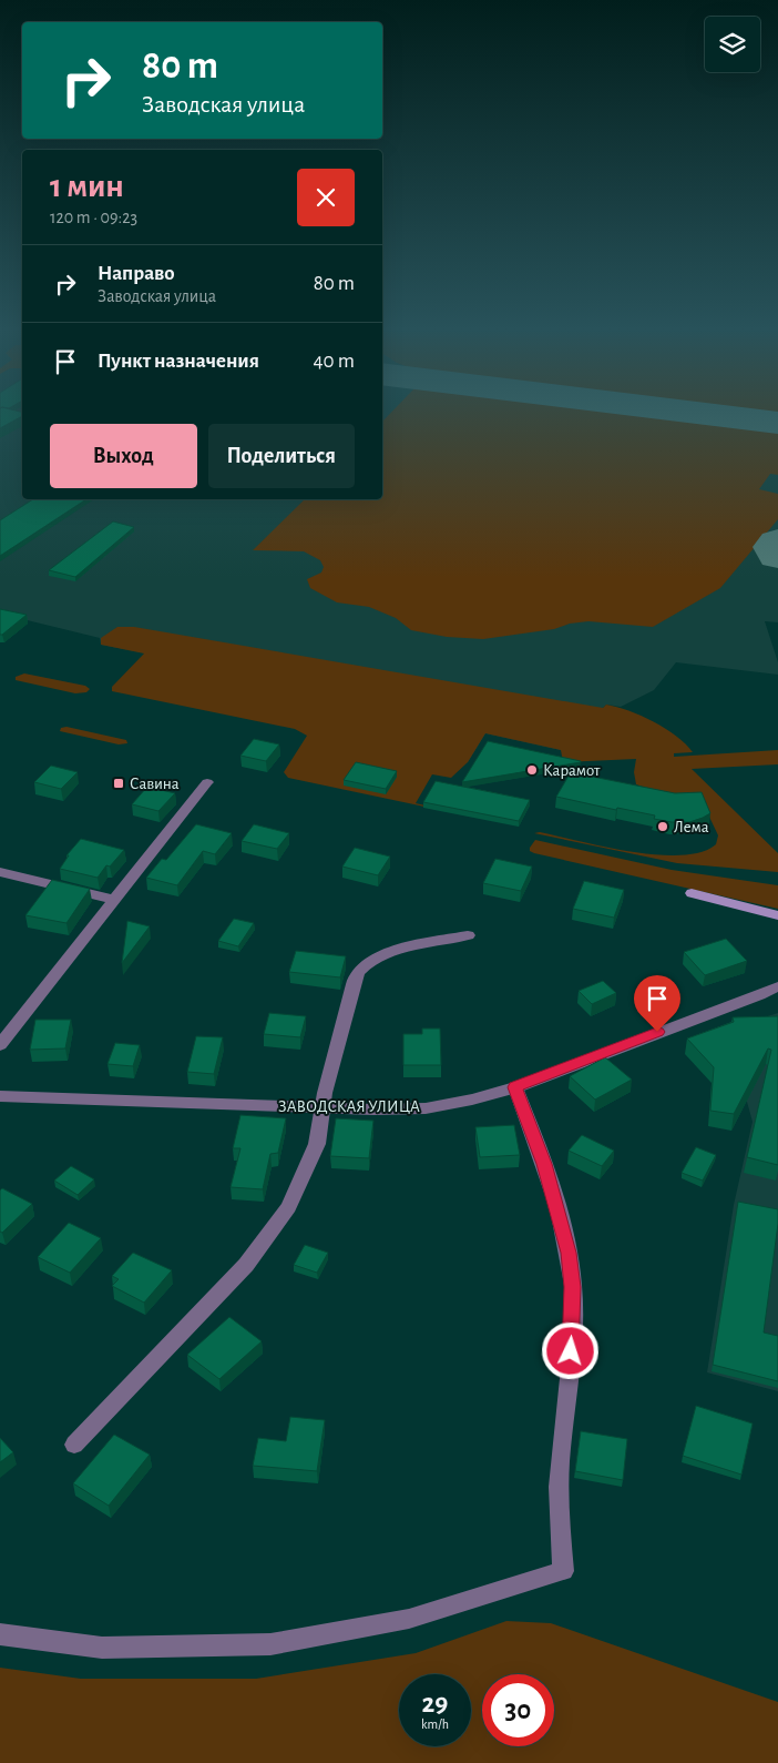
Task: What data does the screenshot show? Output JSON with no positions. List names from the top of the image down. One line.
{"streets":{"street":["ЗАВОДСКАЯ УЛИЦА"]},"places":{"other":["Карамот","Лема"],"transit":["Савина"]},"page":{"turn":["80 m","Заводская улица"],"heading":["1 мин","120 m · 09:23"],"list":[{"name":"Направо","note":"Заводская улица","value":"80 m"},{"name":"Пункт назначения","value":"40 m"}],"buttons":["Выход","Поделиться"],"speed":"29 km/h","limit":"30"}}
